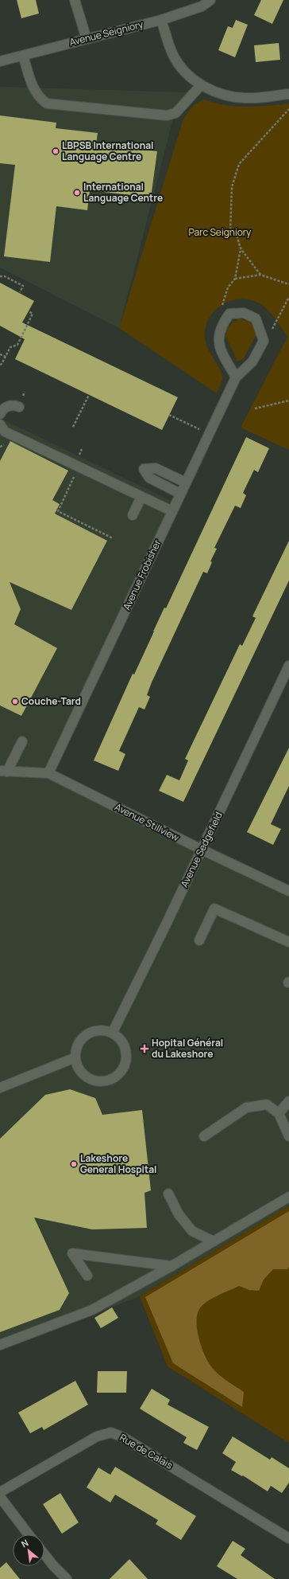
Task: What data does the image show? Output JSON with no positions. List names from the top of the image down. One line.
{"streets":{"street":["Avenue Seigniory","Avenue Frobisher","Avenue Stillview","Avenue Sedgefield","Rue de Calais"]},"crossings":[["Avenue Frobisher","Avenue Stillview"],["Avenue Stillview","Avenue Sedgefield"]],"parks":["Parc Seigniory"],"places":{"other":["LBPSB International Language Centre","International Language Centre","Couche-Tard","Lakeshore General Hospital"],"health":["Hopital Général du Lakeshore"]},"north":"top left"}
